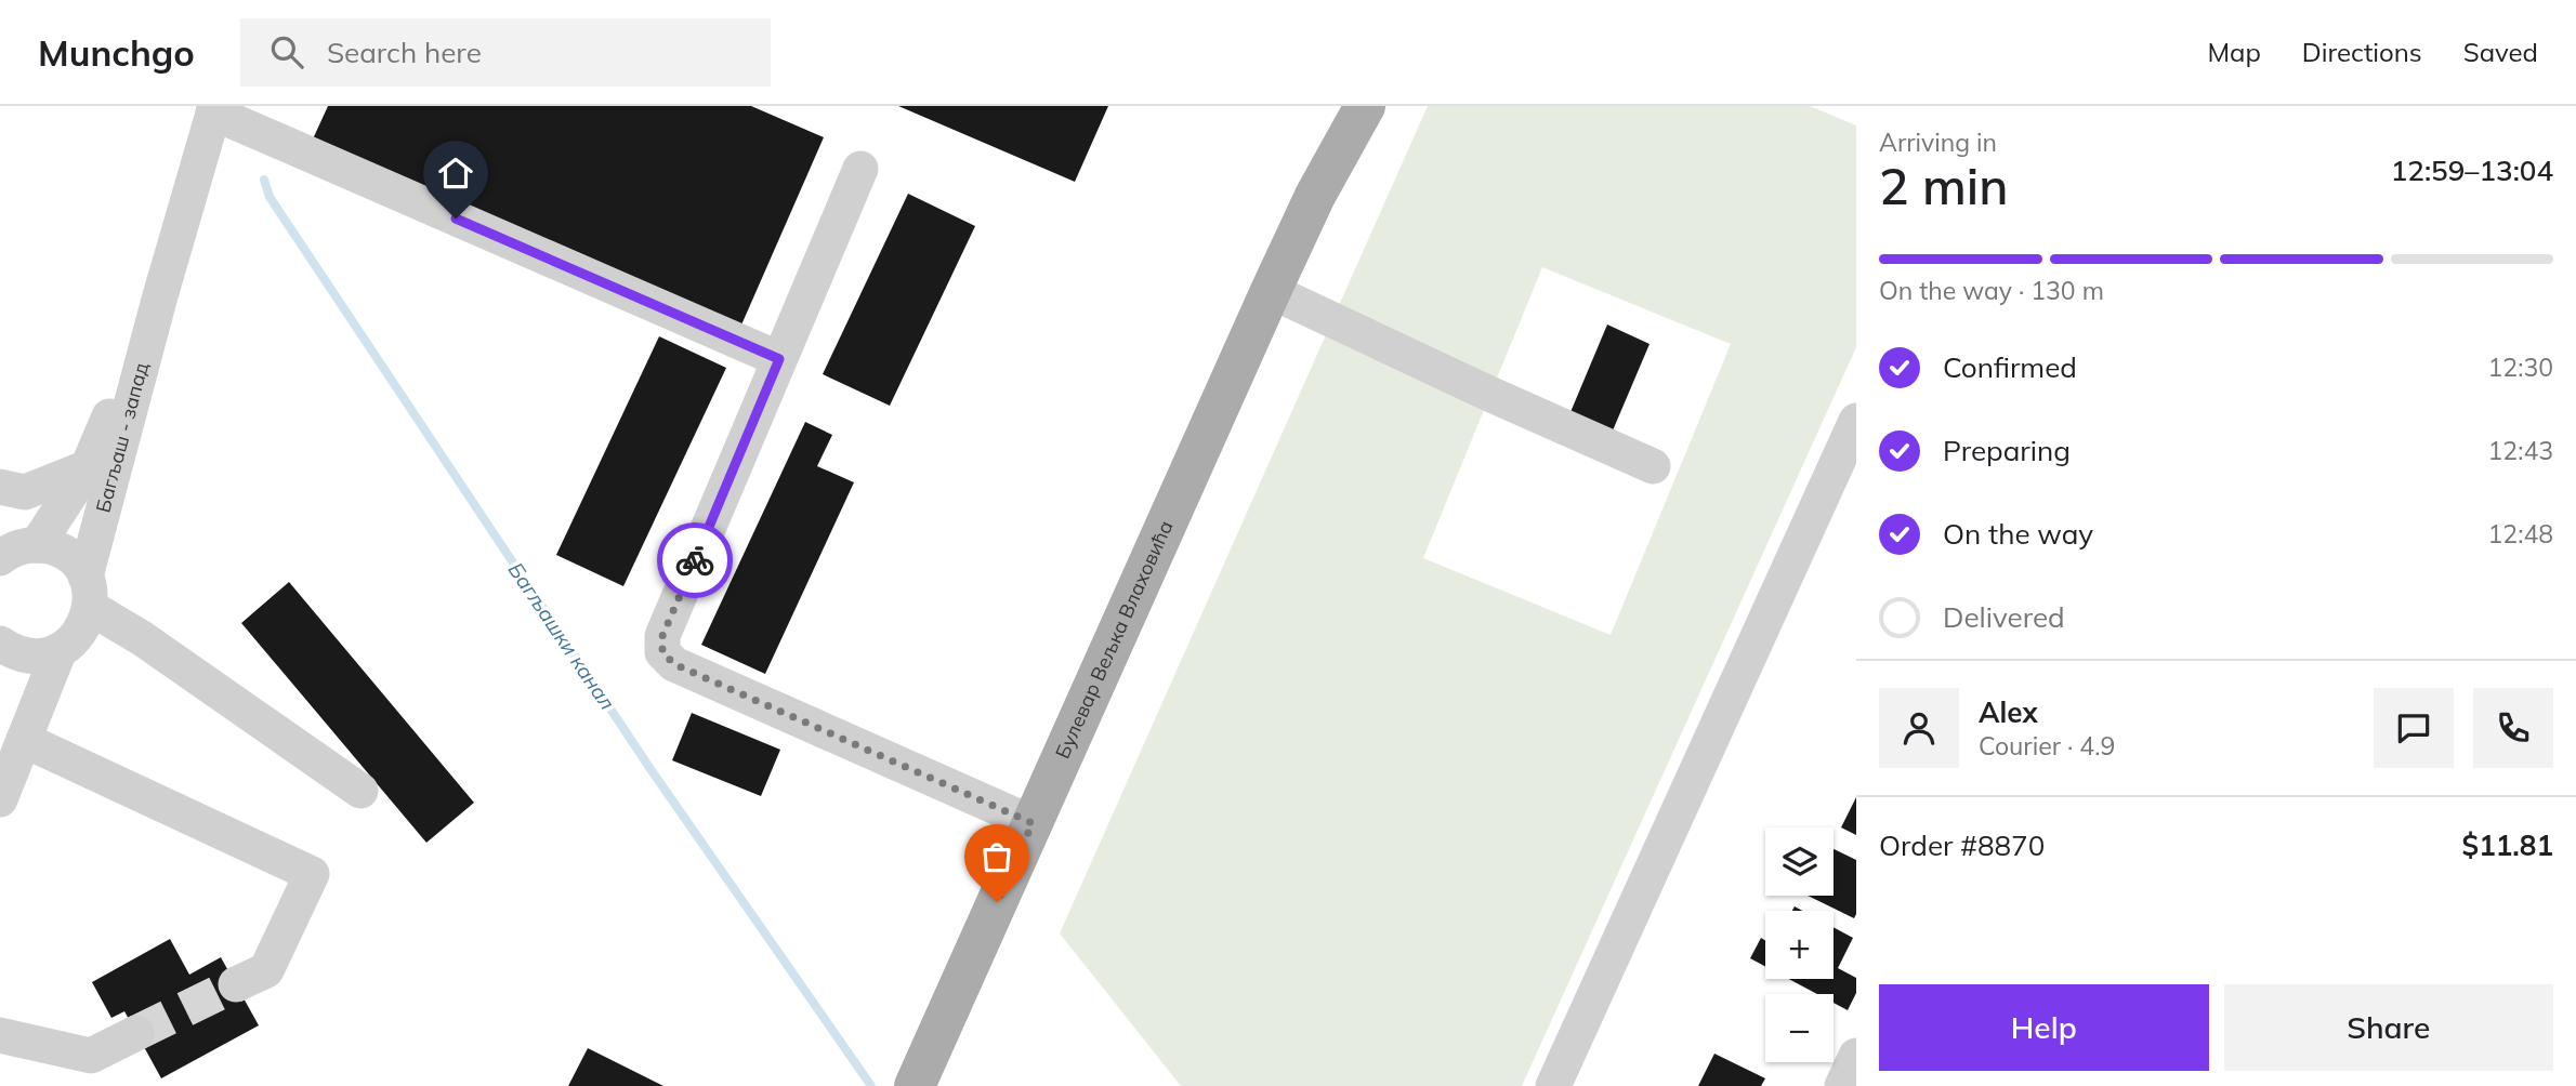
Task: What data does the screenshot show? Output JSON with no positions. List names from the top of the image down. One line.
{"streets":{"main road":["Булевар Вељка Влаховића"],"street":["Багљаш - запад"]},"water":["Багљашки канал"],"page":{"header":"Munchgo","search":"Search here","nav":["Map","Directions","Saved"],"heading":["2 min","Arriving in","12:59–13:04"],"panel":["Alex","Courier · 4.9","Order #8870","$11.81"],"bar":"On the way · 130 m","list":[["Confirmed","12:30"],["Preparing","12:43"],["On the way","12:48"],"Delivered"],"map_buttons":["+","−"],"buttons":["Help","Share"]}}
